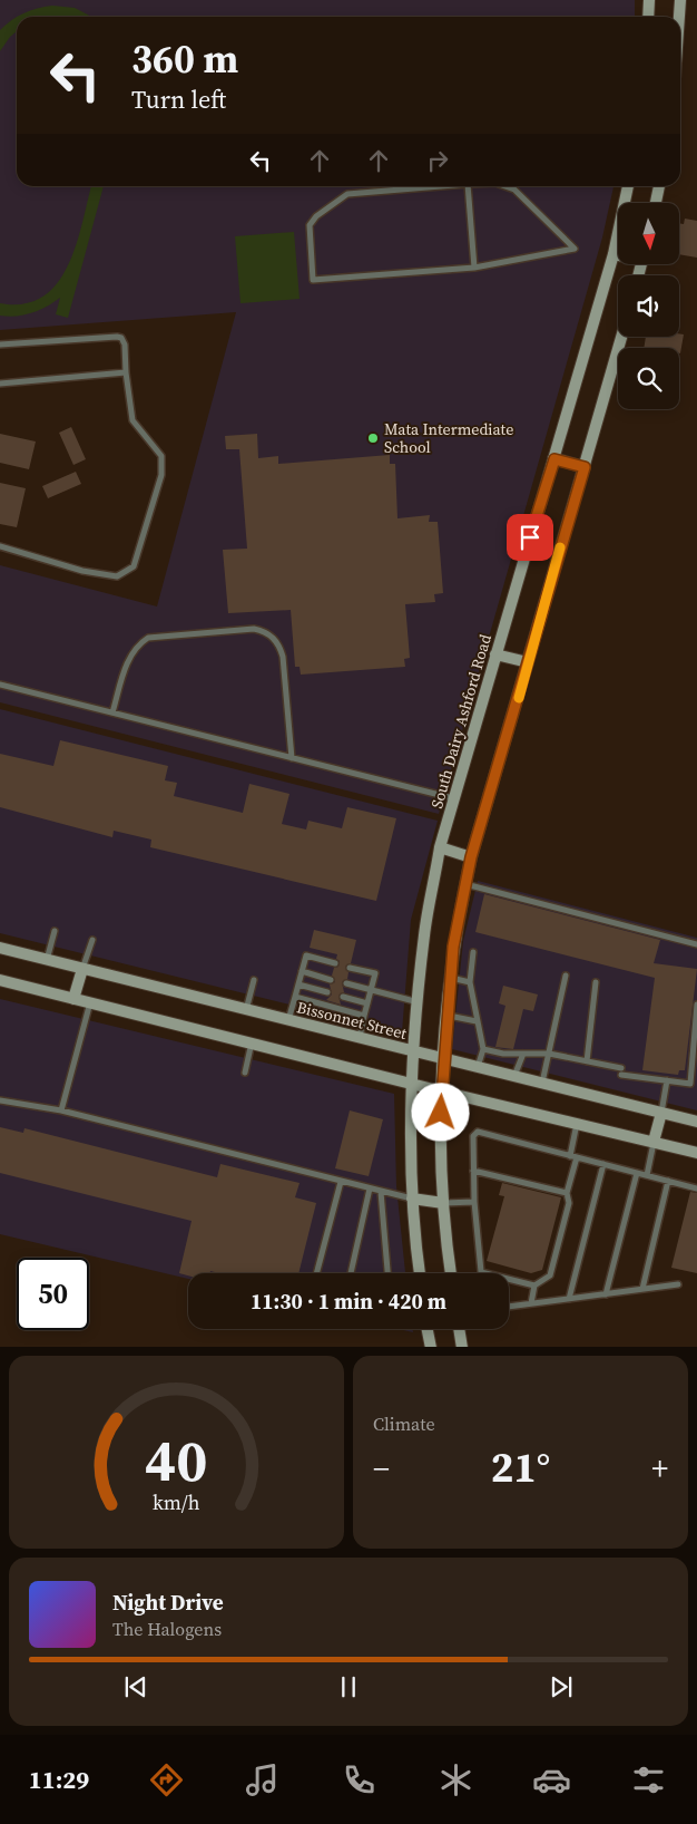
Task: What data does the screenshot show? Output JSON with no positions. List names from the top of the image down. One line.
{"streets":{"main road":["South Dairy Ashford Road","Bissonnet Street"]},"crossings":[["South Dairy Ashford Road","Bissonnet Street"]],"places":["Mata Intermediate School"],"north":"bottom","page":{"turn":["360 m","Turn left"],"limit":"50","trip":"11:30 · 1 min · 420 m","tile":"Climate","heat":["−","21°","+"],"song":["Night Drive","The Halogens"],"tabs":"11:29","gauge":["40","km/h"]}}
